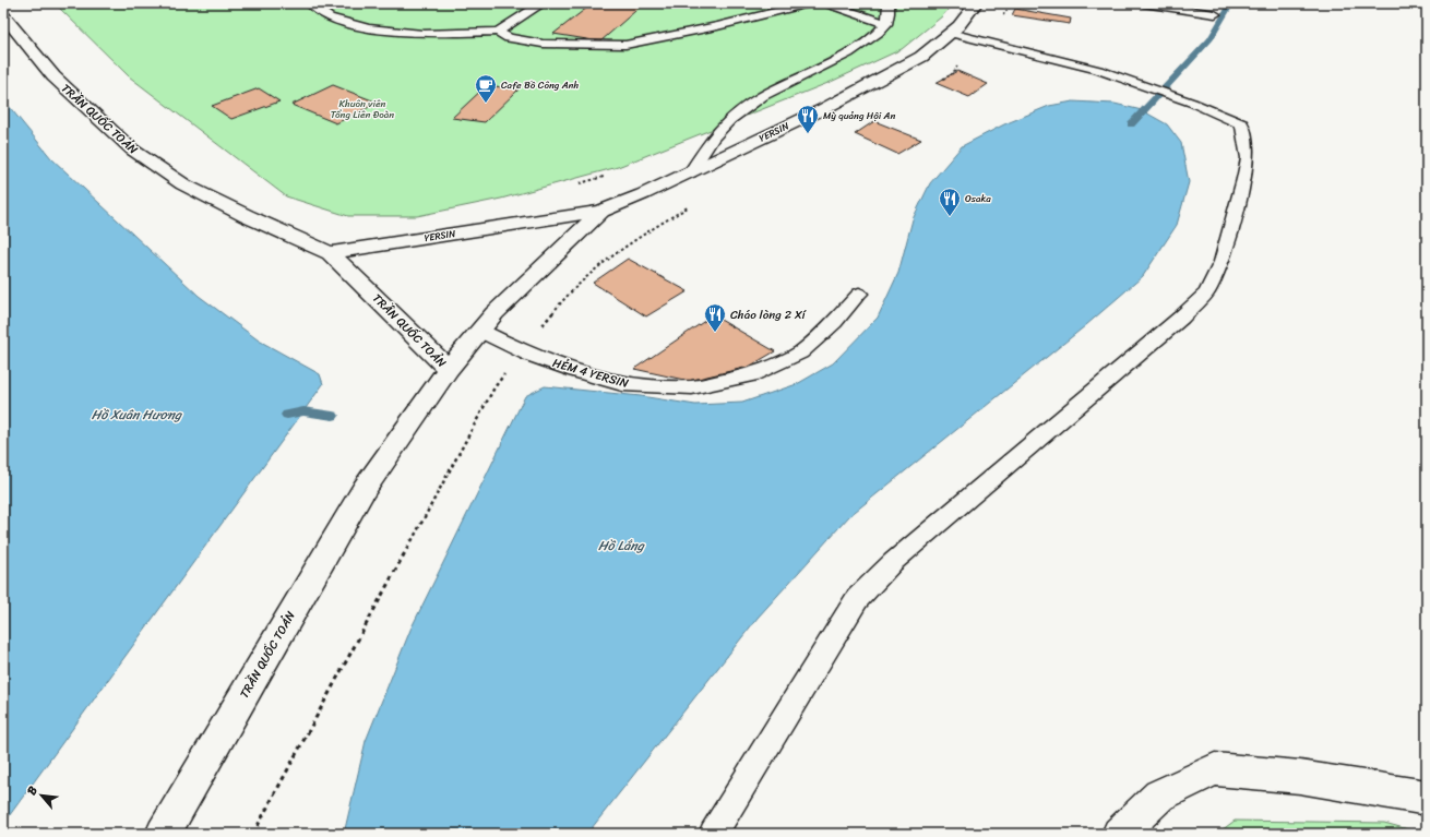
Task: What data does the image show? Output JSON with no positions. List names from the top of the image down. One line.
{"streets":{"main road":["TRẦN QUỐC TOẢN","YERSIN"],"lane":["HẺM 4 YERSIN"]},"crossings":[["TRẦN QUỐC TOẢN","YERSIN"],["YERSIN","HẺM 4 YERSIN"]],"water":["Hồ Xuân Hương","Hồ Lắng"],"parks":["Khuôn viên Tổng Liên Đoàn"],"places":{"cafe":["Cafe Bồ Công Anh"],"restaurant":["Mỳ quảng Hội An","Osaka","Cháo lòng 2 Xí"]},"north":"top left"}
